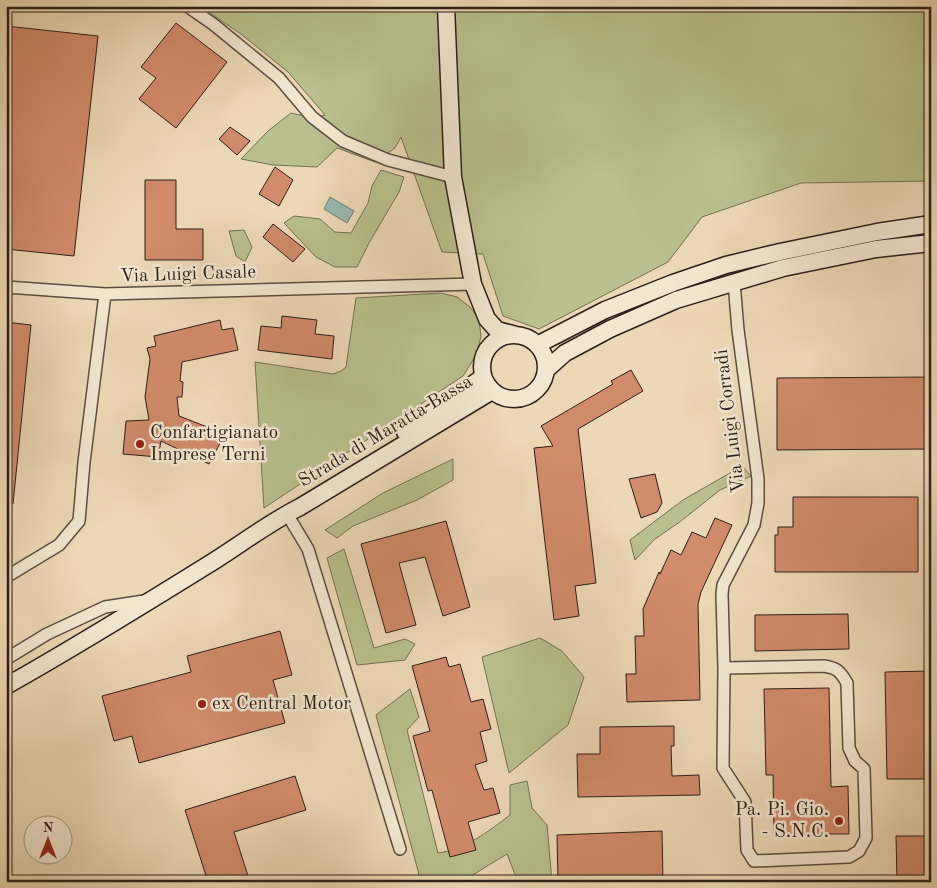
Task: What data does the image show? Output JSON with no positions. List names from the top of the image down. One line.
{"streets":{"main road":["Strada di Maratta Bassa"],"street":["Via Luigi Casale","Via Luigi Corradi"]},"crossings":[["Via Luigi Corradi","Strada di Maratta Bassa"]],"places":["Confartigianato Imprese Terni","ex Central Motor","Pa. Pi. Gio. - S.N.C."],"north":"top"}
